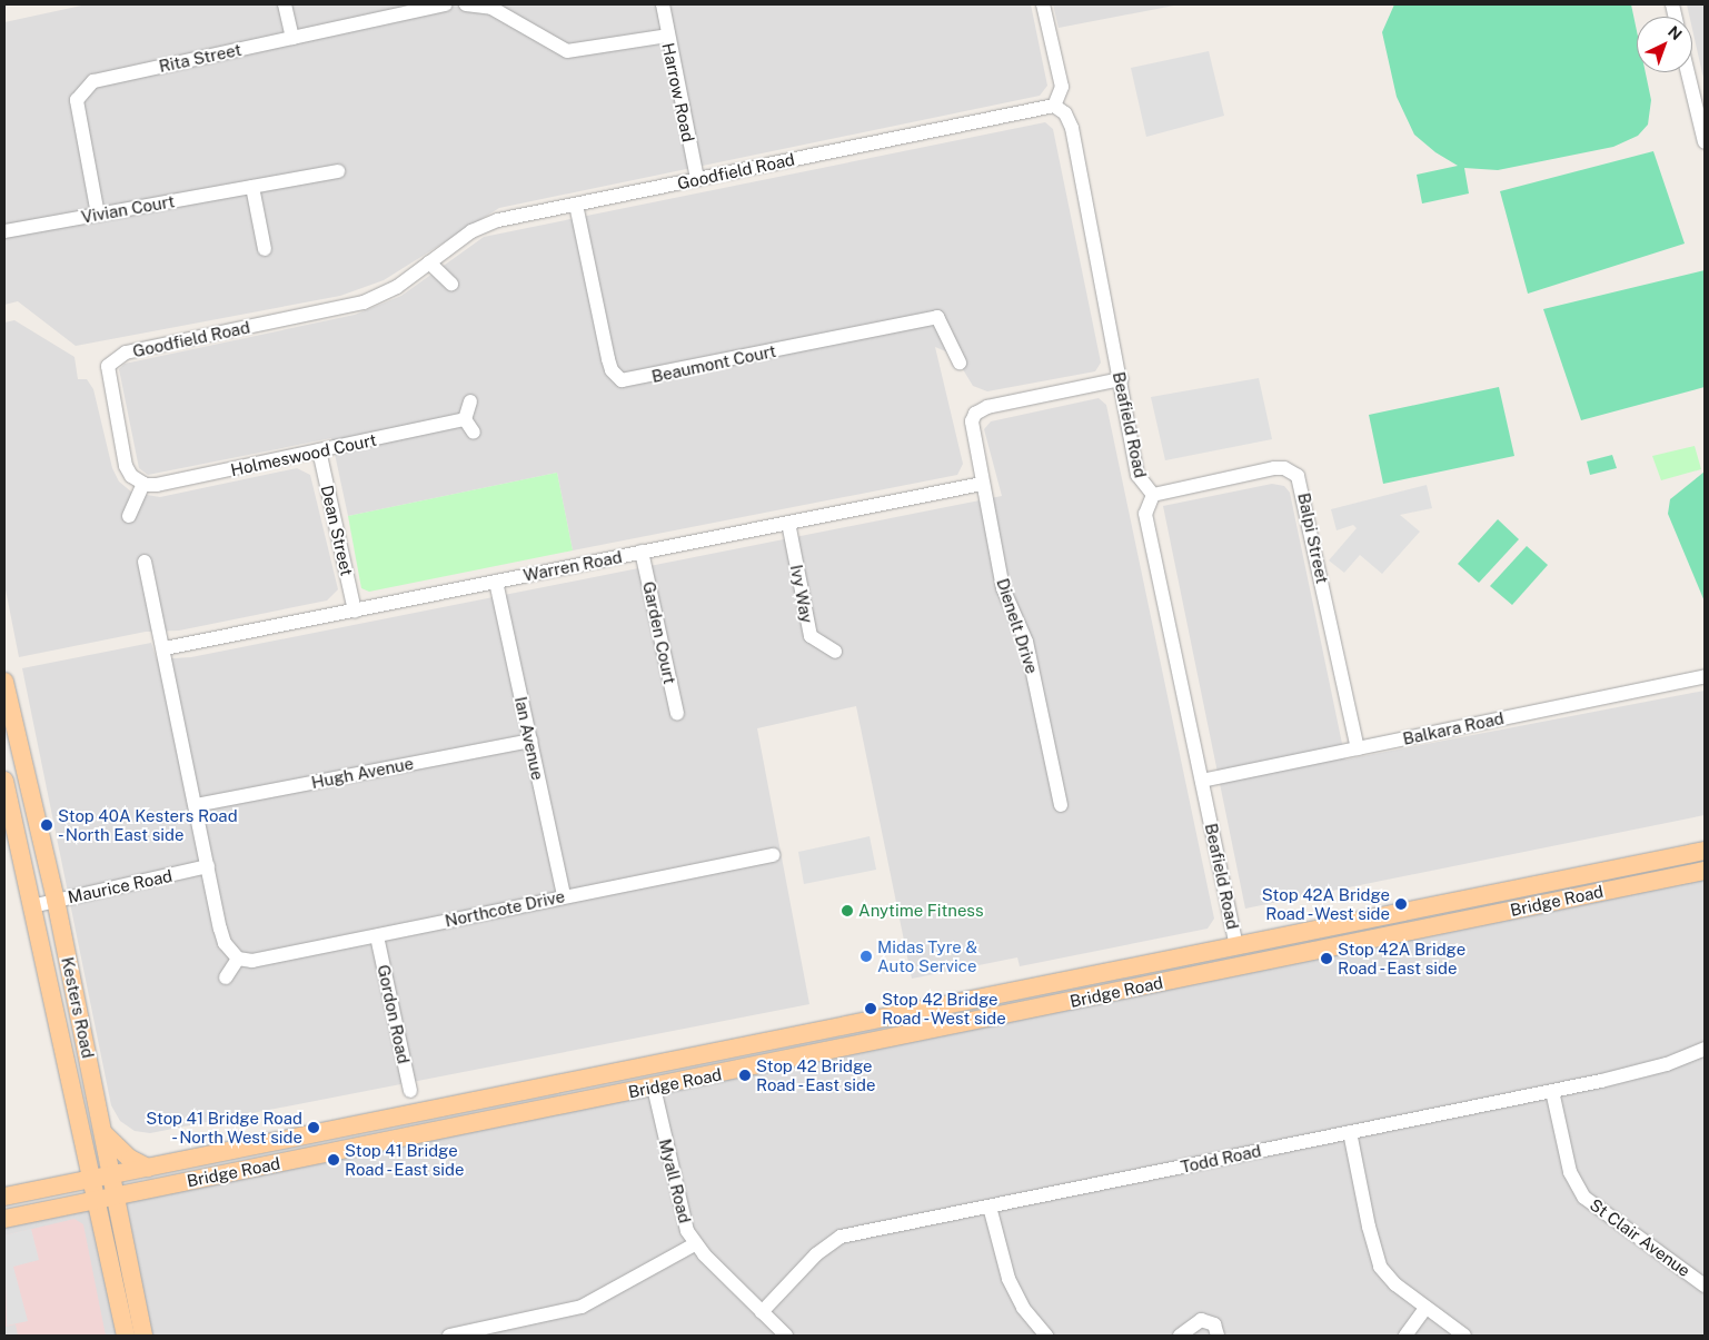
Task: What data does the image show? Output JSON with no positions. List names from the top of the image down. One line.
{"streets":{"main road":["Bridge Road","Kesters Road"],"street":["Rita Street","Harrow Road","Goodfield Road","Vivian Court","Beaumont Court","Beafield Road","Holmeswood Court","Dean Street","Balpi Street","Warren Road","Ivy Way","Dienelt Drive","Garden Court","Balkara Road","Ian Avenue","Hugh Avenue","Maurice Road","Northcote Drive","Gordon Road","Todd Road","Myall Road","St Clair Avenue"]},"crossings":[["Rita Street","Vivian Court"],["Harrow Road","Goodfield Road"],["Goodfield Road","Beaumont Court"],["Goodfield Road","Beafield Road"],["Goodfield Road","Holmeswood Court"],["Beafield Road","Balpi Street"],["Beafield Road","Dienelt Drive"],["Beafield Road","Balkara Road"],["Beafield Road","Bridge Road"],["Holmeswood Court","Dean Street"],["Dean Street","Warren Road"],["Balpi Street","Balkara Road"],["Warren Road","Ivy Way"],["Warren Road","Dienelt Drive"],["Warren Road","Garden Court"],["Warren Road","Ian Avenue"],["Ian Avenue","Hugh Avenue"],["Ian Avenue","Northcote Drive"],["Maurice Road","Kesters Road"],["Bridge Road","Kesters Road"],["Bridge Road","Myall Road"],["Northcote Drive","Gordon Road"],["Todd Road","Myall Road"],["Todd Road","St Clair Avenue"]],"places":["Stop 40A Kesters Road - North East side","Stop 42A Bridge Road - West side","Anytime Fitness","Midas Tyre & Auto Service","Stop 42A Bridge Road - East side","Stop 42 Bridge Road - West side","Stop 42 Bridge Road - East side","Stop 41 Bridge Road - North West side","Stop 41 Bridge Road - East side"],"north":"top right"}
